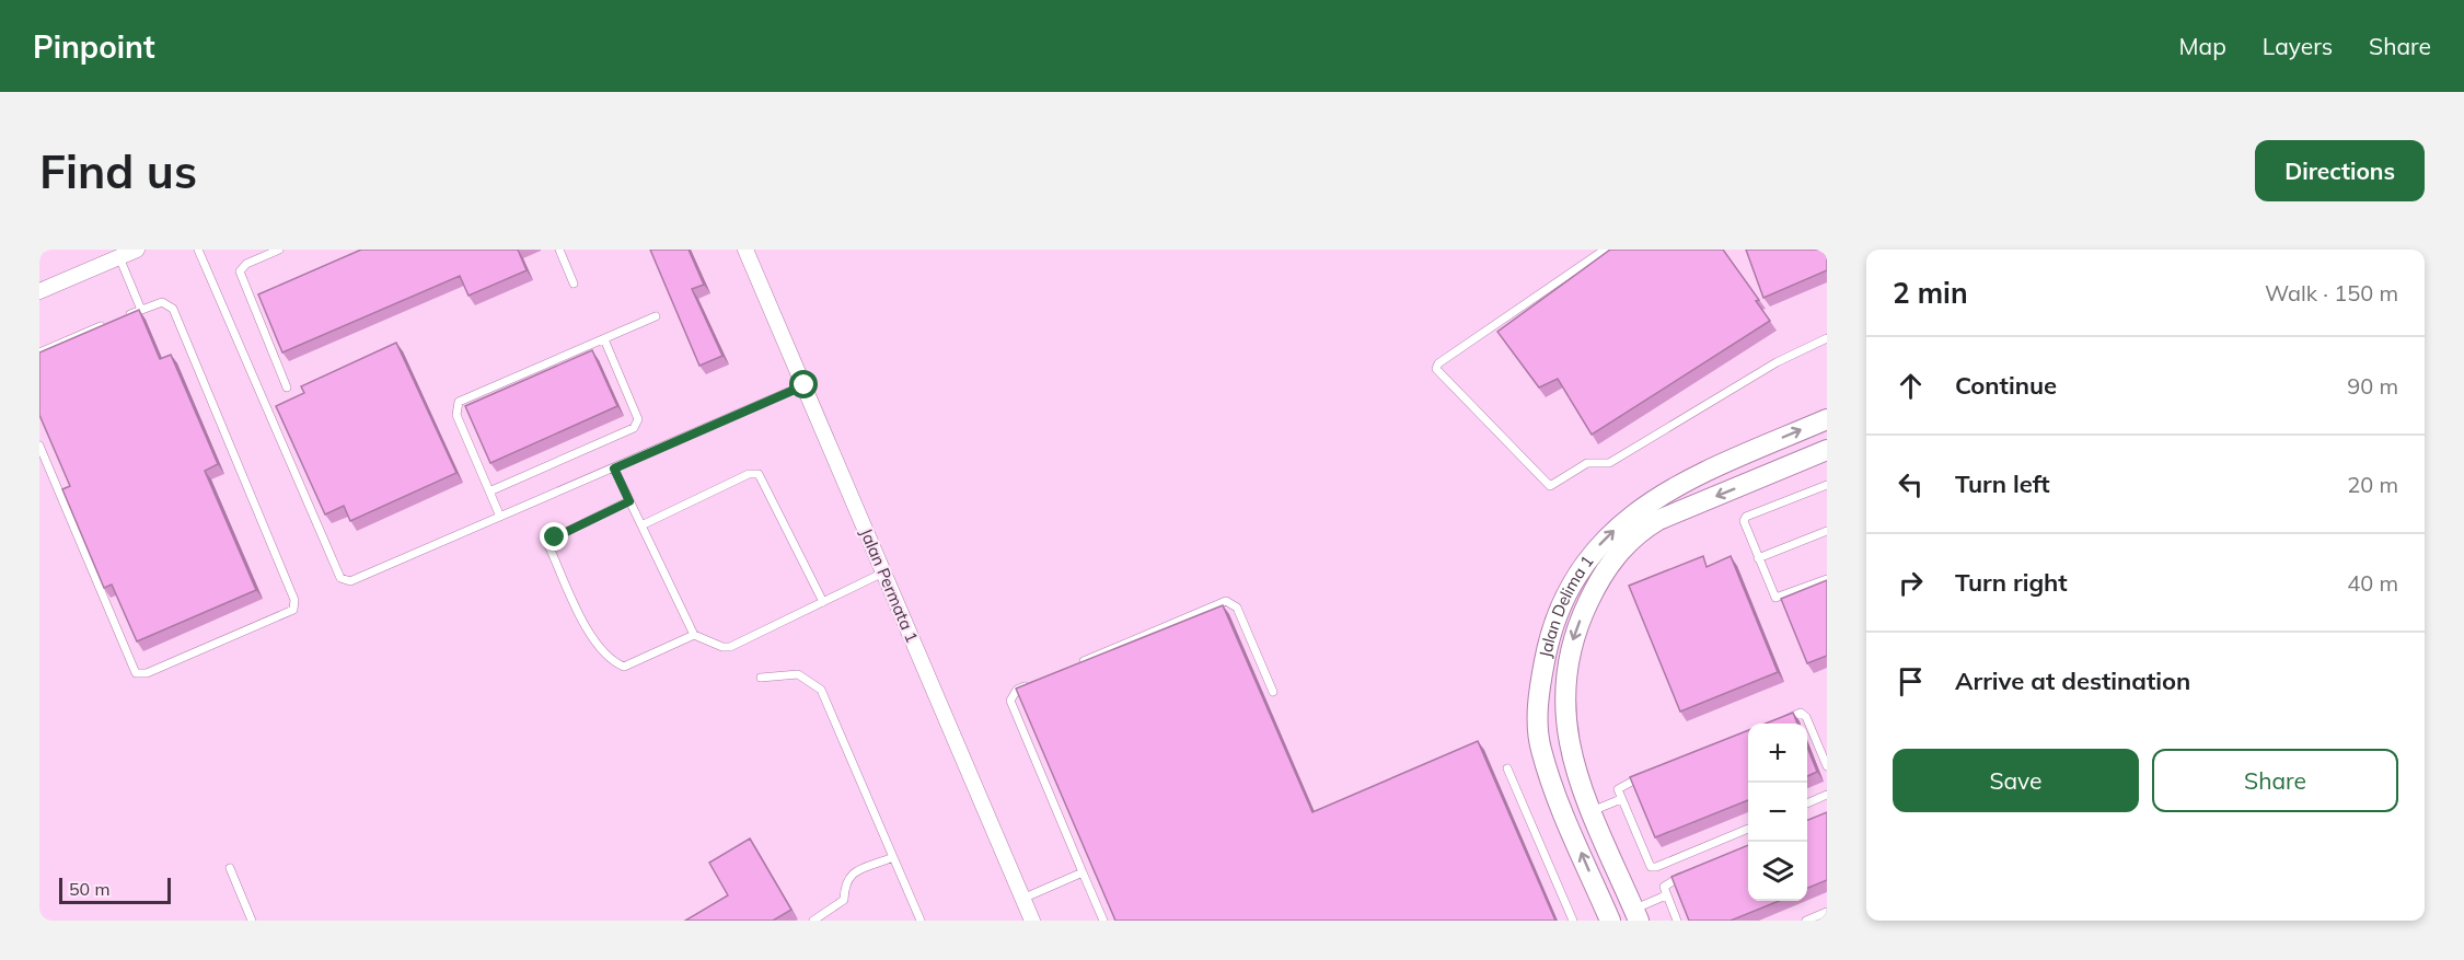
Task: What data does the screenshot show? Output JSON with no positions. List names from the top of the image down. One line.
{"streets":{"street":["Jalan Permata 1","Jalan Delima 1"]},"scale_bar":"50 m","page":{"header":"Pinpoint","nav":["Map","Layers","Share"],"buttons":["Directions",["Save","Share"]],"title":"Find us","heading":["2 min","Walk · 150 m"],"list":[["Continue","90 m"],["Turn left","20 m"],["Turn right","40 m"],"Arrive at destination"],"map_buttons":["+","−"],"scale":"50 m"}}
